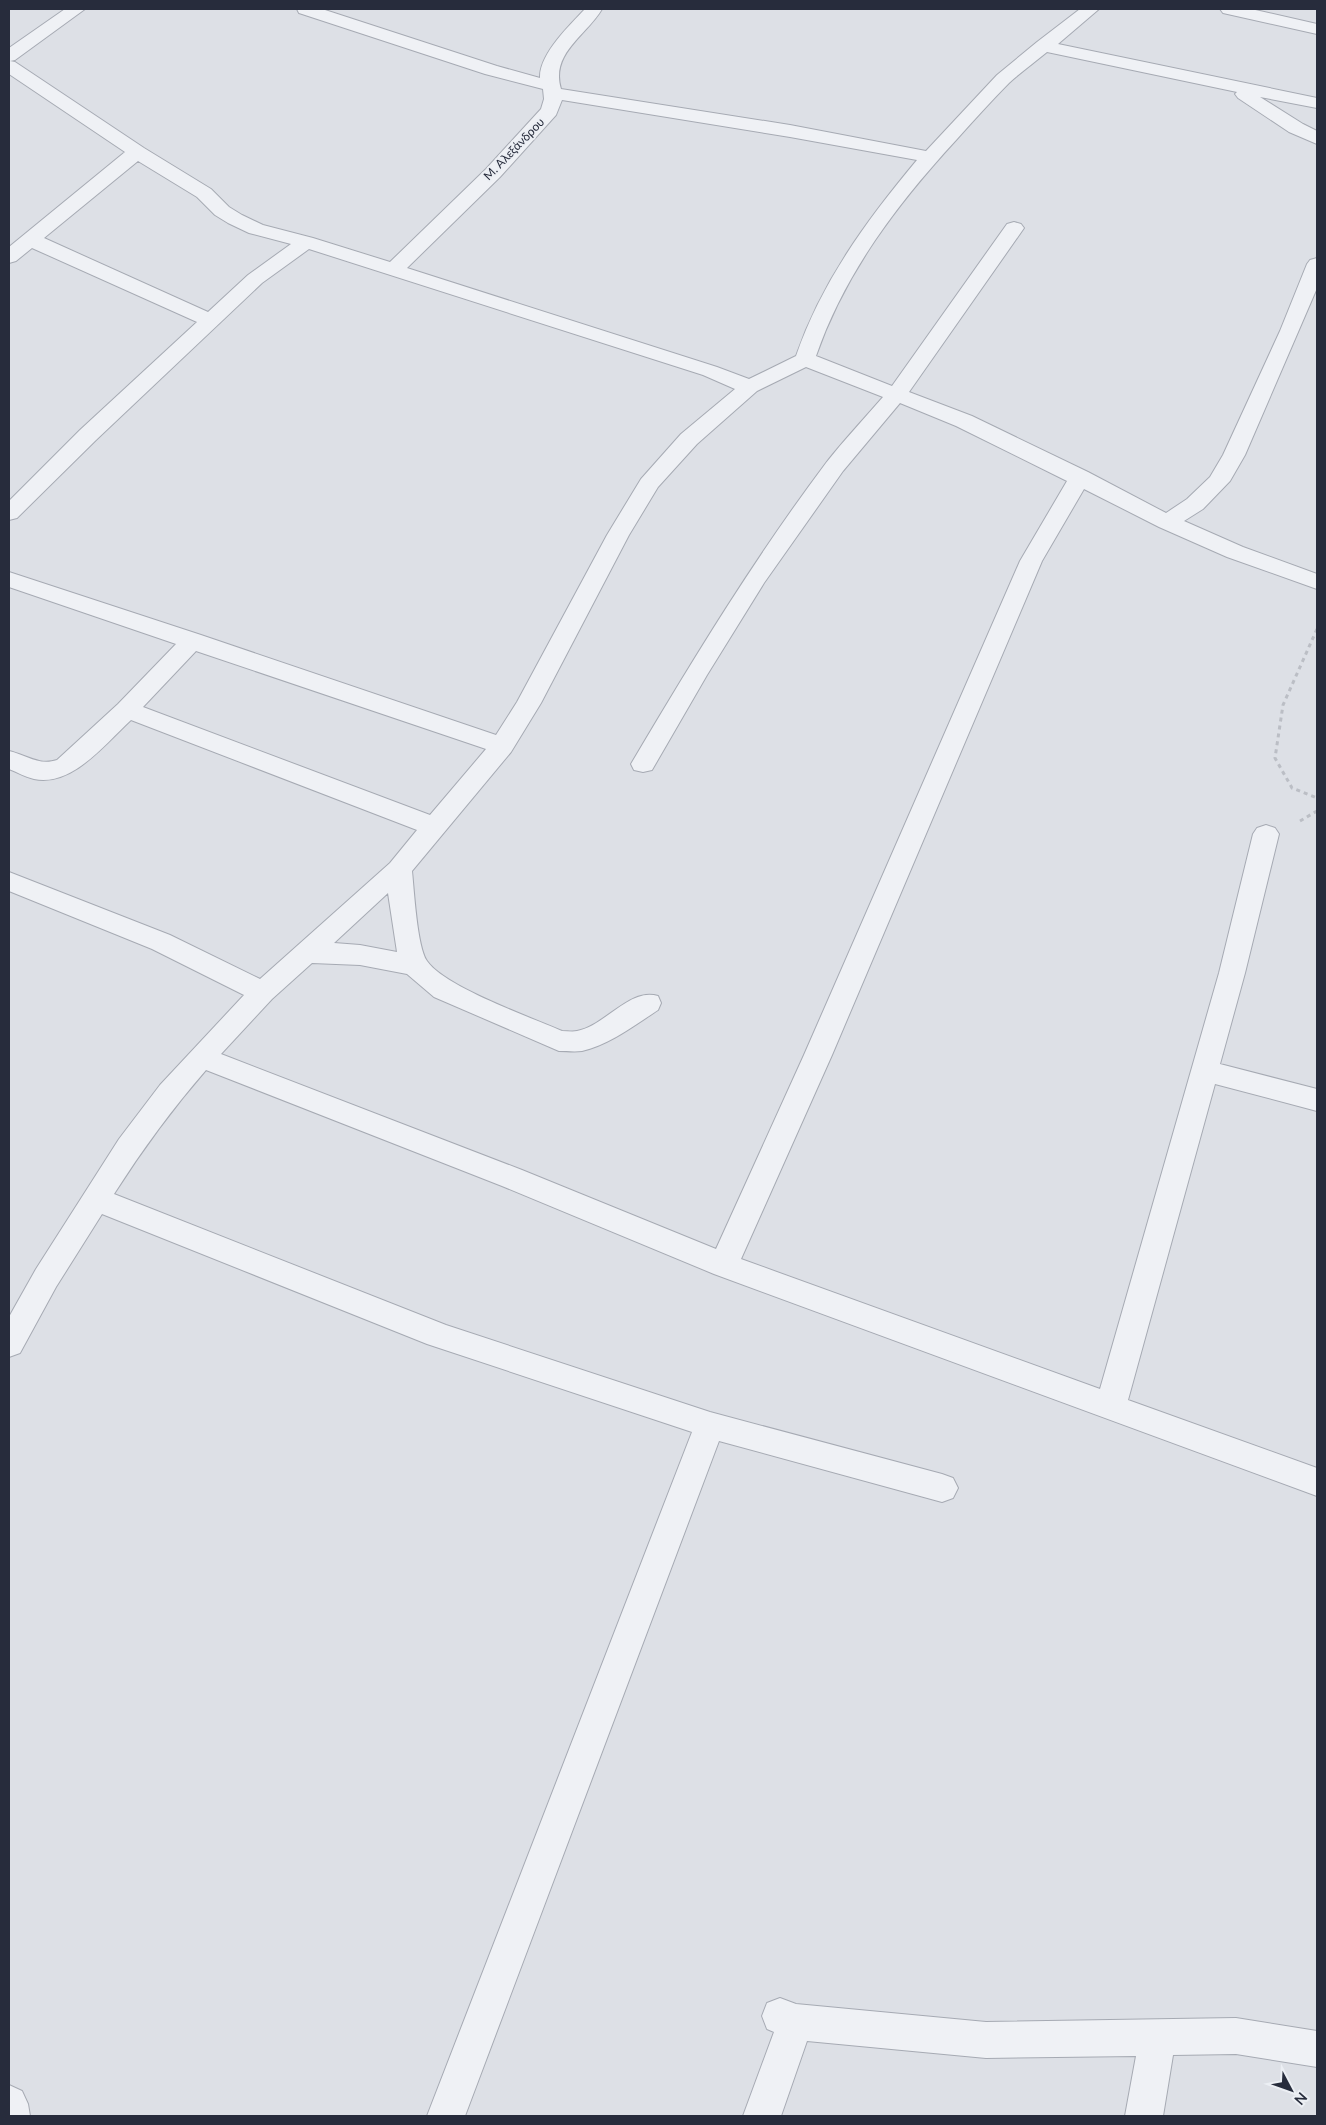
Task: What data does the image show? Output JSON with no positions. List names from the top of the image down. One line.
{"streets":{"street":["Μ. Αλεξάνδρου"]},"north":"bottom right"}
